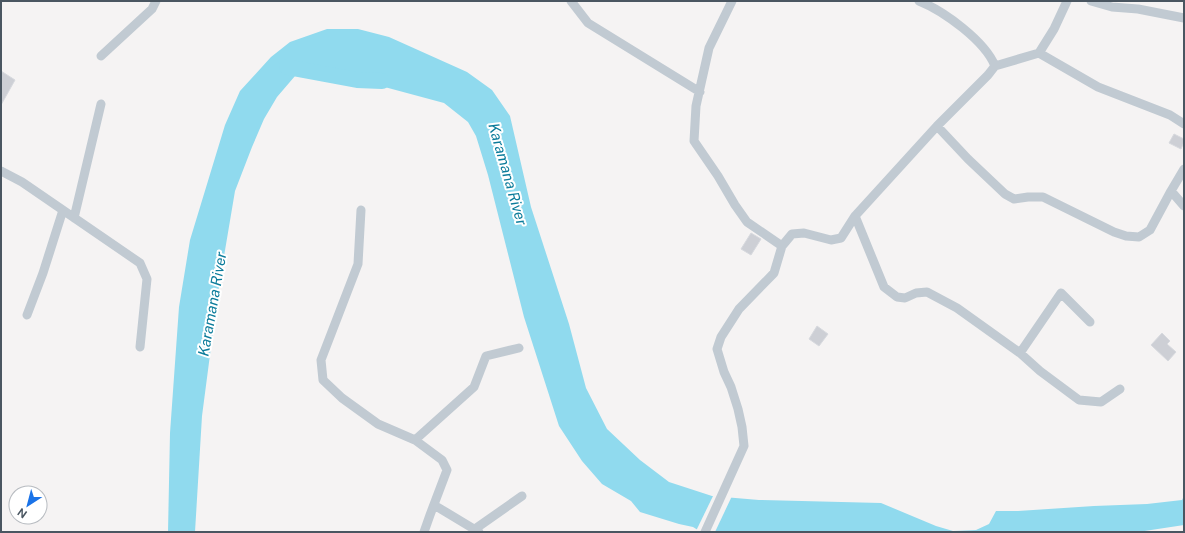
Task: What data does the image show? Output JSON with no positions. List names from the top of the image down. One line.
{"water":["Karamana River"],"north":"bottom left"}
